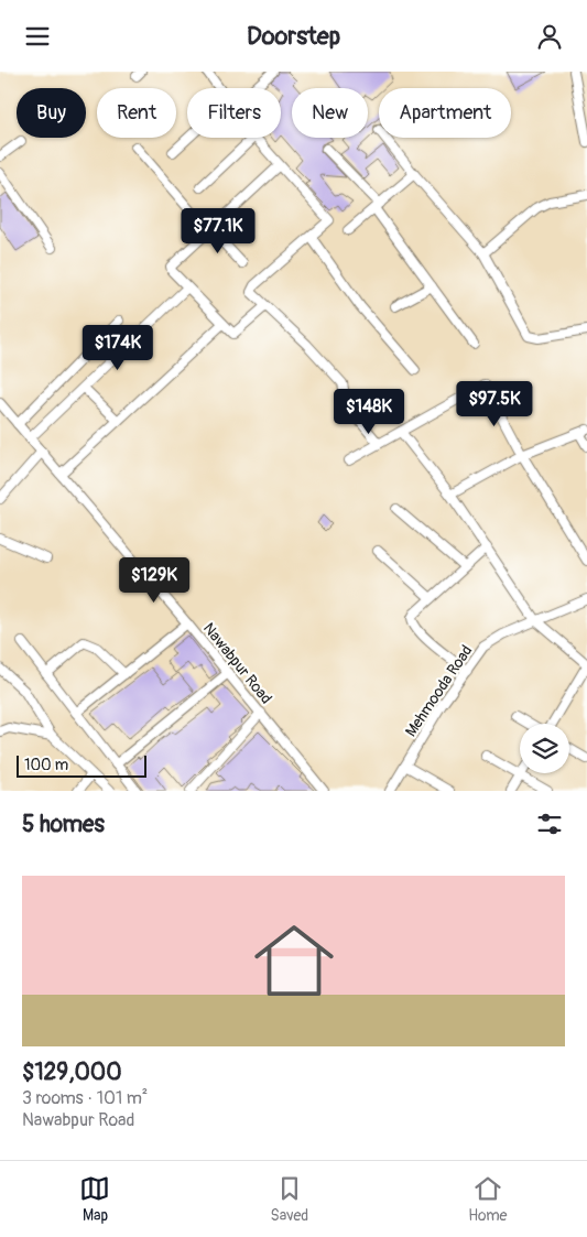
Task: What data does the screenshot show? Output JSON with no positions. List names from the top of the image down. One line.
{"streets":{"street":["Nawabpur Road","Mehmooda Road"]},"scale_bar":"100 m","page":{"header":"Doorstep","chip":["Buy","Rent","Filters","New","Apartment"],"price":["$77.1K","$174K","$97.5K","$148K","$129K"],"scale":"100 m","heading":"5 homes","list":[{"name":"$129,000","note":"3 rooms · 101 m² · Nawabpur Road"}],"tabs":["Map","Saved","Home"]}}
